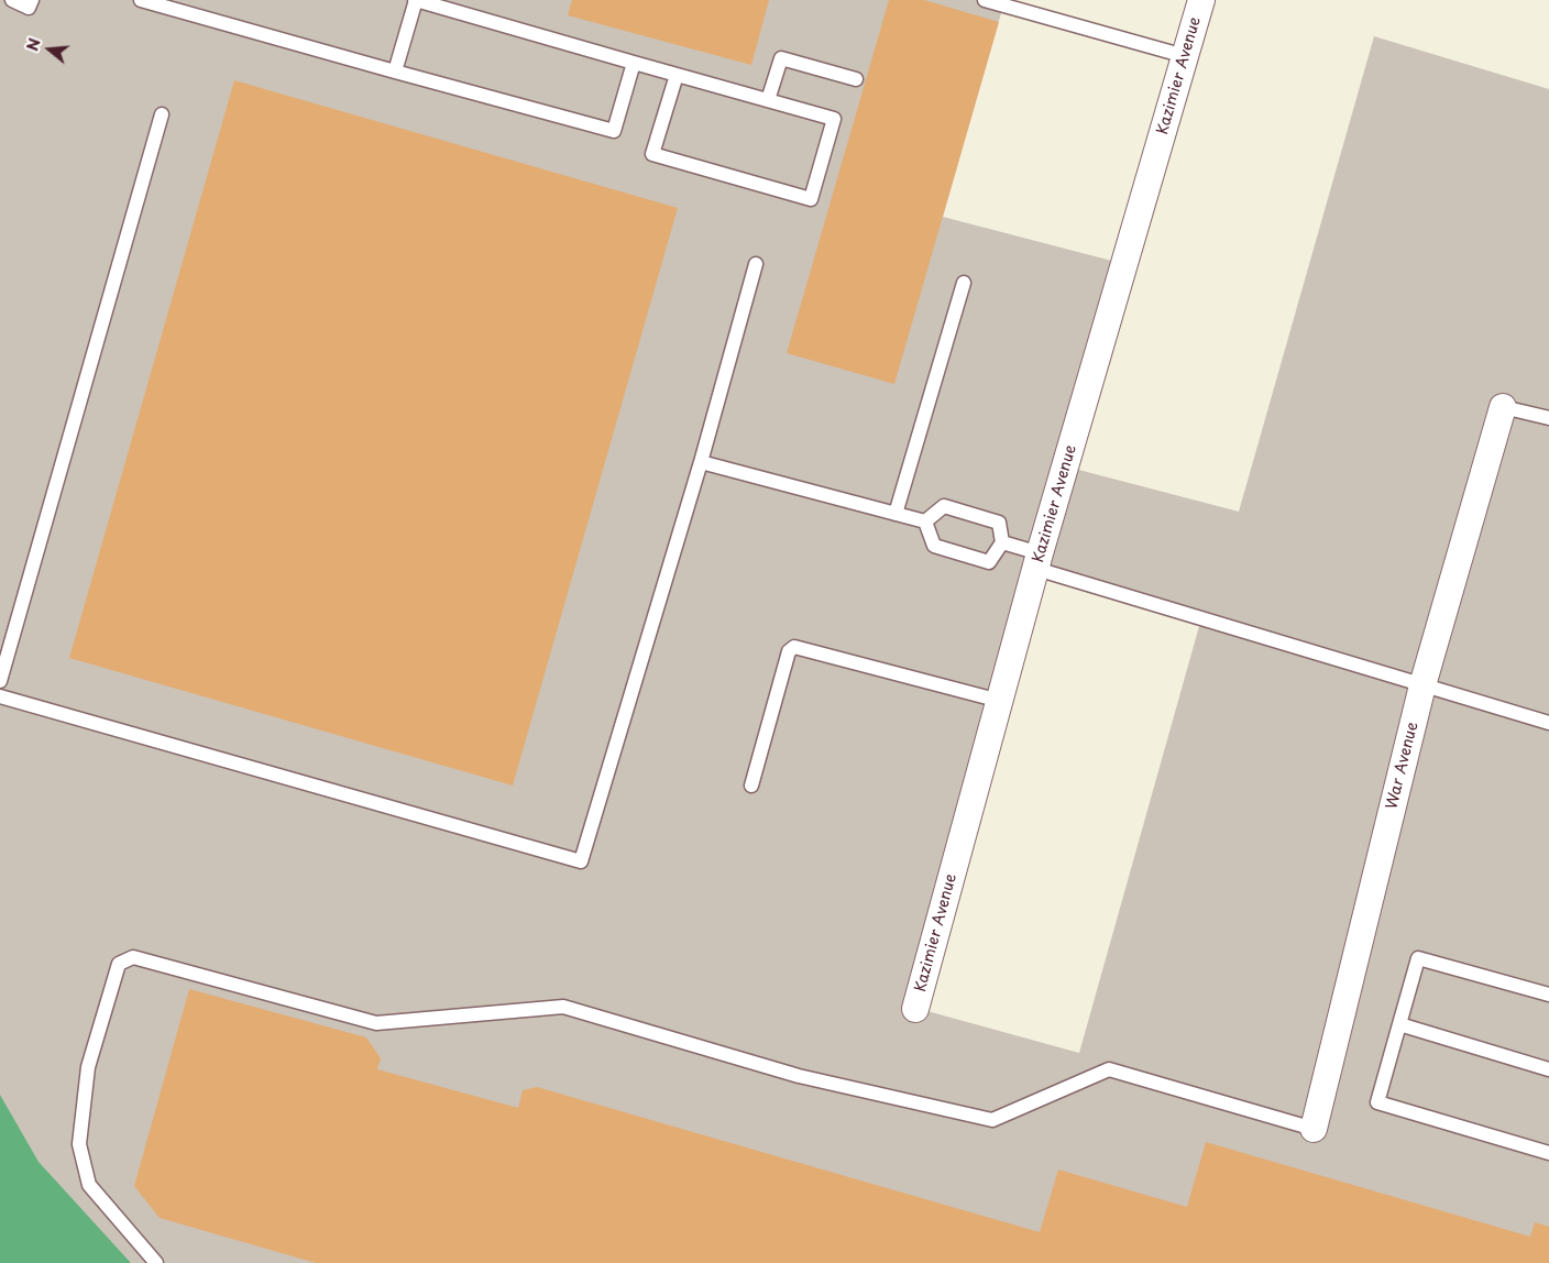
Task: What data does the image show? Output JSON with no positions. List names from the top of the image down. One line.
{"streets":{"street":["Kazimier Avenue","War Avenue"]},"north":"left"}
